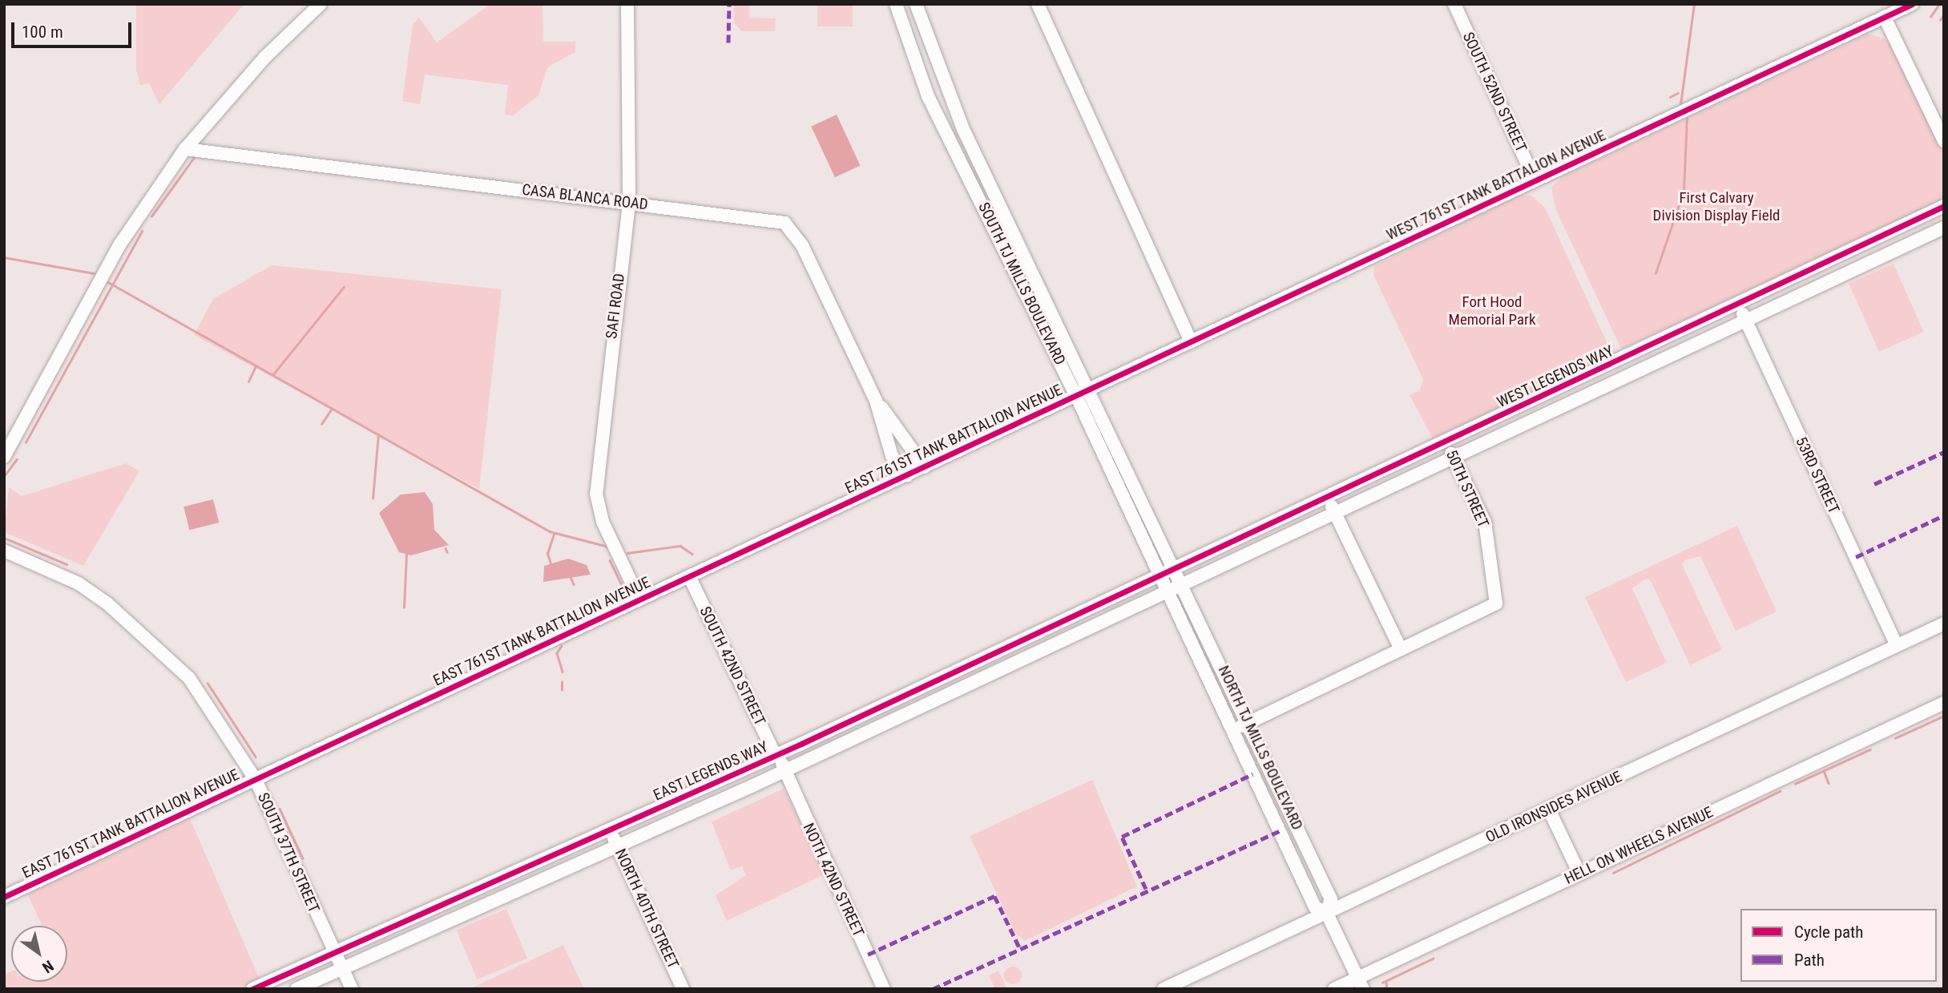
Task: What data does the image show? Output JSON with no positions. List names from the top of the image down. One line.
{"streets":{"street":["SOUTH 52ND STREET","WEST 761ST TANK BATTALION AVENUE","CASA BLANCA ROAD","SOUTH TJ MILLS BOULEVARD","SAFI ROAD","WEST LEGENDS WAY","EAST 761ST TANK BATTALION AVENUE","53RD STREET","50TH STREET","SOUTH 42ND STREET","NORTH TJ MILLS BOULEVARD","EAST LEGENDS WAY","OLD IRONSIDES AVENUE","HELL ON WHEELS AVENUE","SOUTH 37TH STREET","NOTH 42ND STREET","NORTH 40TH STREET"]},"crossings":[["SOUTH 52ND STREET","WEST 761ST TANK BATTALION AVENUE"],["WEST 761ST TANK BATTALION AVENUE","SOUTH TJ MILLS BOULEVARD"],["WEST 761ST TANK BATTALION AVENUE","EAST 761ST TANK BATTALION AVENUE"],["CASA BLANCA ROAD","SAFI ROAD"],["CASA BLANCA ROAD","EAST 761ST TANK BATTALION AVENUE"],["SOUTH TJ MILLS BOULEVARD","WEST LEGENDS WAY"],["SOUTH TJ MILLS BOULEVARD","EAST 761ST TANK BATTALION AVENUE"],["SOUTH TJ MILLS BOULEVARD","NORTH TJ MILLS BOULEVARD"],["SOUTH TJ MILLS BOULEVARD","EAST LEGENDS WAY"],["SAFI ROAD","EAST 761ST TANK BATTALION AVENUE"],["WEST LEGENDS WAY","53RD STREET"],["WEST LEGENDS WAY","50TH STREET"],["WEST LEGENDS WAY","NORTH TJ MILLS BOULEVARD"],["WEST LEGENDS WAY","EAST LEGENDS WAY"],["EAST 761ST TANK BATTALION AVENUE","SOUTH 42ND STREET"],["EAST 761ST TANK BATTALION AVENUE","SOUTH 37TH STREET"],["53RD STREET","OLD IRONSIDES AVENUE"],["SOUTH 42ND STREET","EAST LEGENDS WAY"],["NORTH TJ MILLS BOULEVARD","EAST LEGENDS WAY"],["NORTH TJ MILLS BOULEVARD","OLD IRONSIDES AVENUE"],["NORTH TJ MILLS BOULEVARD","HELL ON WHEELS AVENUE"],["EAST LEGENDS WAY","SOUTH 37TH STREET"],["EAST LEGENDS WAY","NOTH 42ND STREET"],["EAST LEGENDS WAY","NORTH 40TH STREET"]],"parks":["First Calvary Division Display Field","Fort Hood Memorial Park"],"legend":["Cycle path","Path"],"scale_bar":"100 m","north":"bottom right"}
